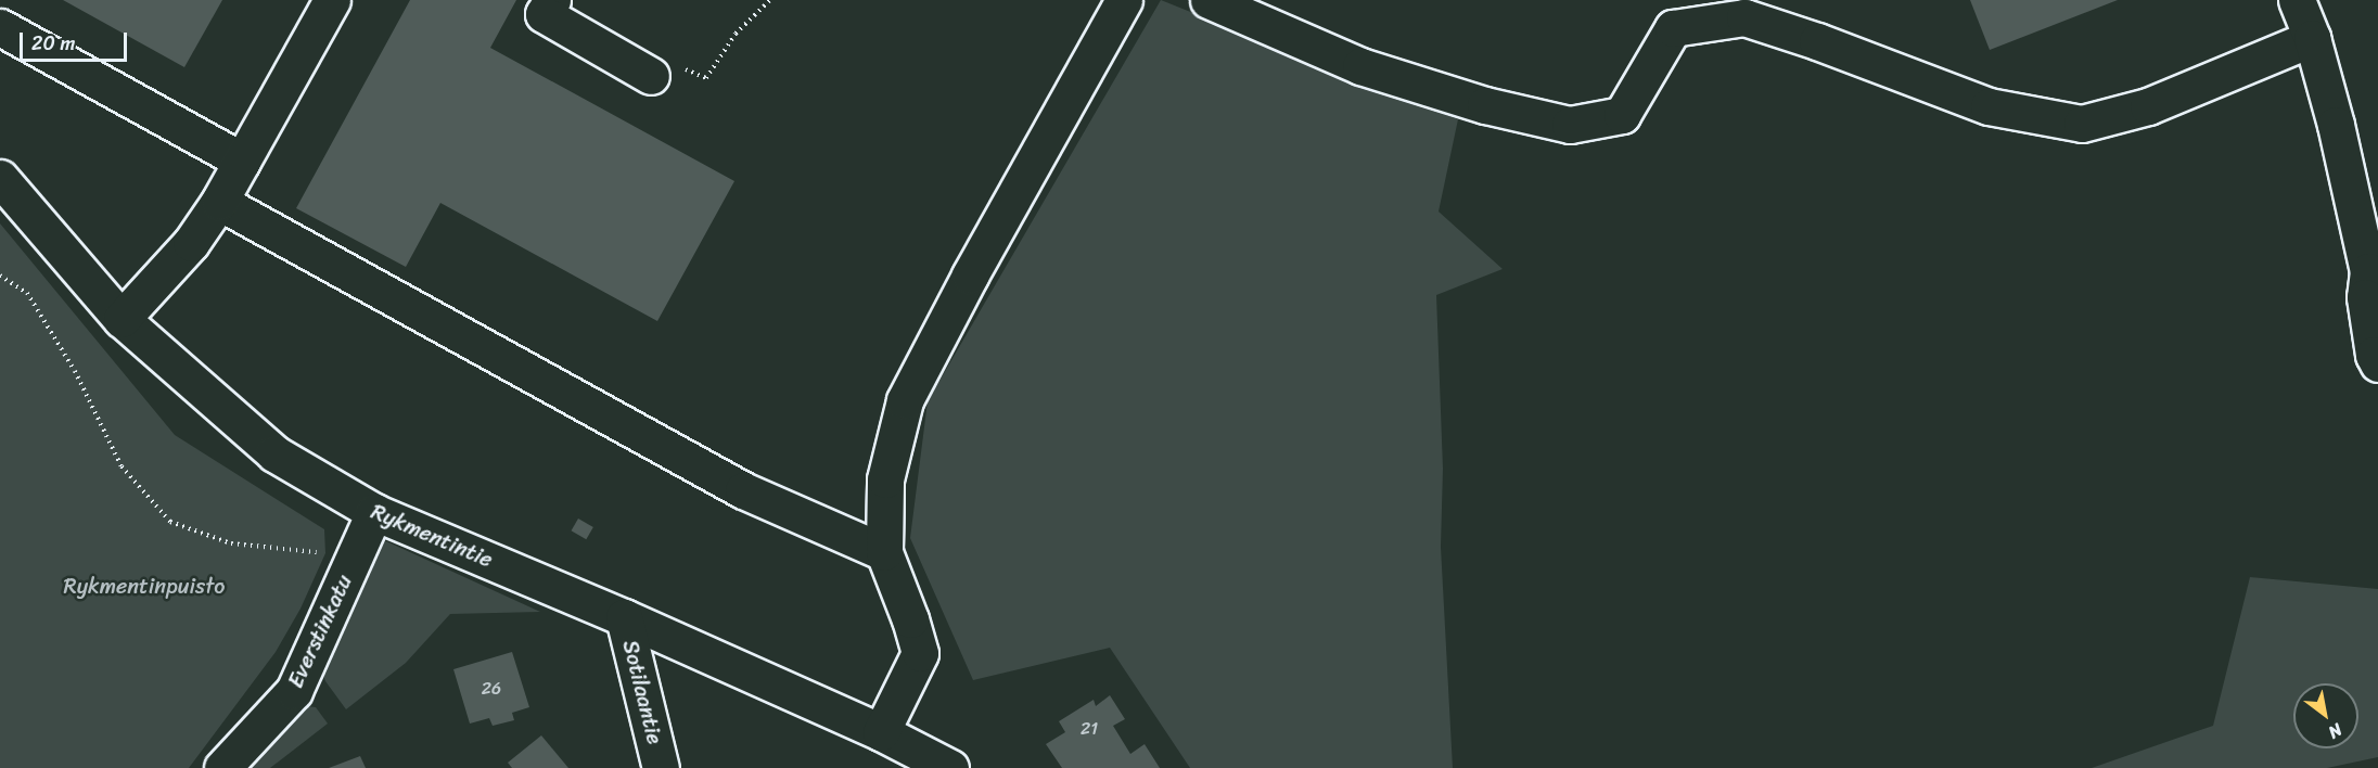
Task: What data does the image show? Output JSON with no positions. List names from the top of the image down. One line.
{"streets":{"street":["Rykmentintie","Everstinkatu","Sotilaantie"]},"crossings":[["Rykmentintie","Everstinkatu"],["Rykmentintie","Sotilaantie"]],"parks":["Rykmentinpuisto"],"house_numbers":["26","21"],"scale_bar":"20 m","north":"bottom right"}
